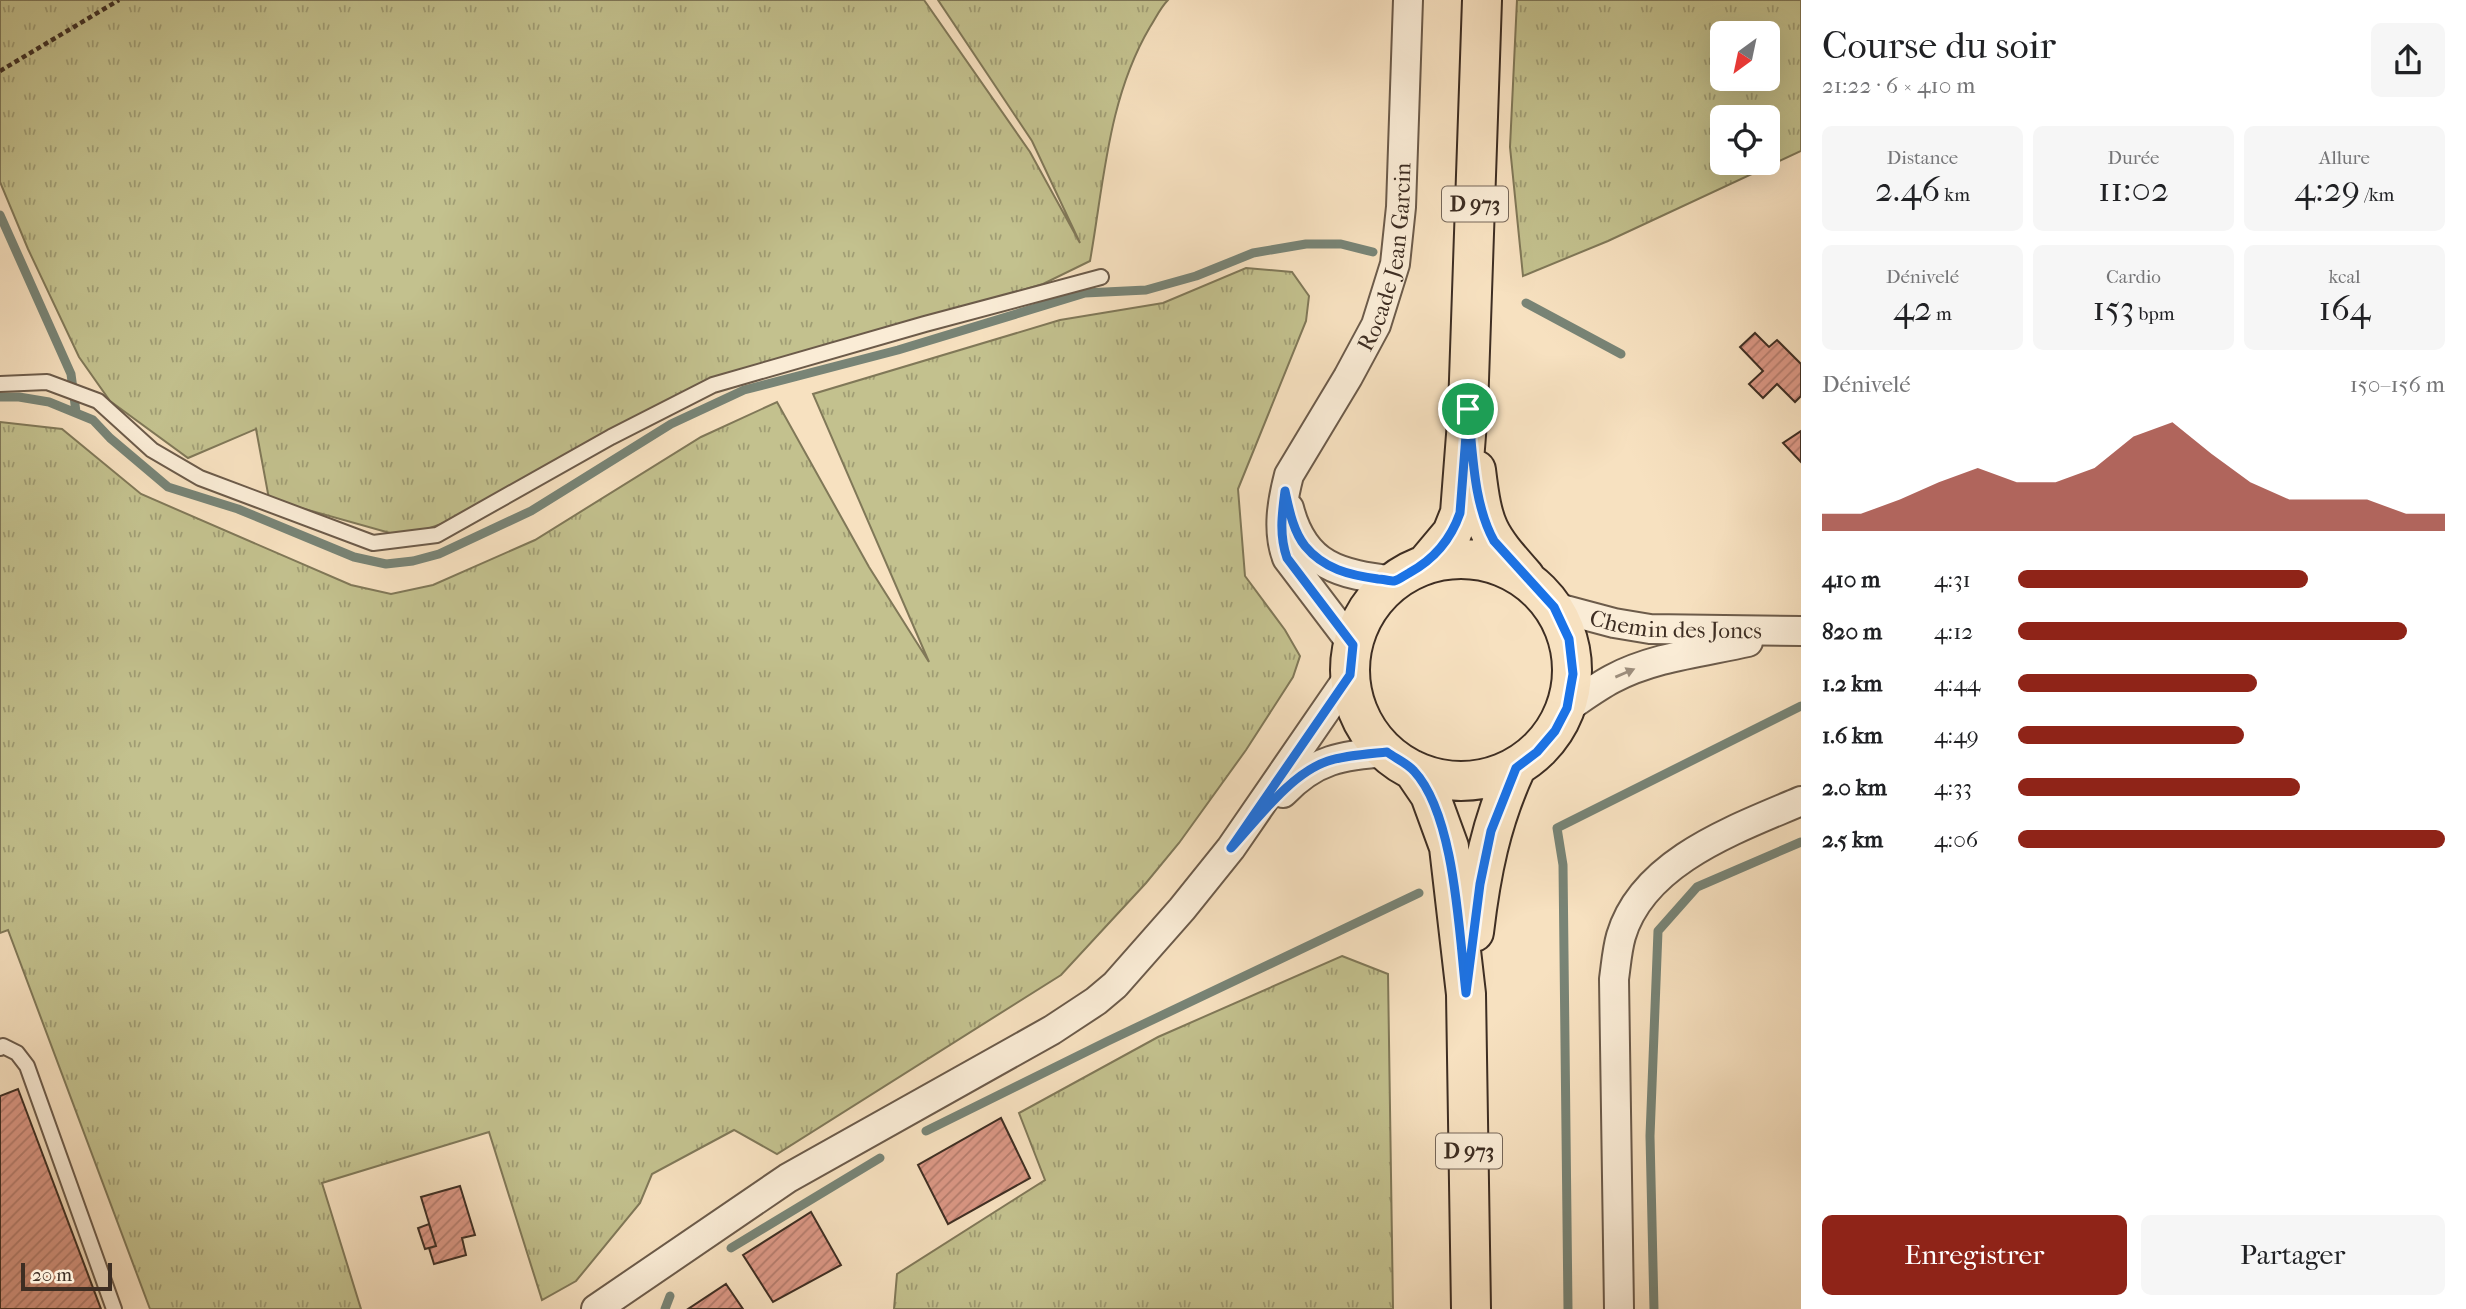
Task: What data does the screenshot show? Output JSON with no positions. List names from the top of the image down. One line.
{"streets":{"main road":["D 973"],"street":["Rocade Jean Garcin","Chemin des Joncs"]},"crossings":[["D 973","Rocade Jean Garcin"],["D 973","Chemin des Joncs"],["Rocade Jean Garcin","Chemin des Joncs"]],"one_way":["Chemin des Joncs"],"scale_bar":"20 m","north":"bottom left","page":{"heading":["Course du soir","21:22 · 6 × 410 m"],"stats":[["Distance","2.46 km"],["Durée","11:02"],["Allure","4:29 /km"],["Dénivelé","42 m"],["Cardio","153 bpm"],["kcal","164"]],"chart":["Dénivelé","150–156 m"],"list":[{"name":"410 m","note":"4:31"},{"name":"820 m","note":"4:12"},{"name":"1.2 km","note":"4:44"},{"name":"1.6 km","note":"4:49"},{"name":"2.0 km","note":"4:33"},{"name":"2.5 km","note":"4:06"}],"buttons":["Enregistrer","Partager"],"scale":"20 m"}}
